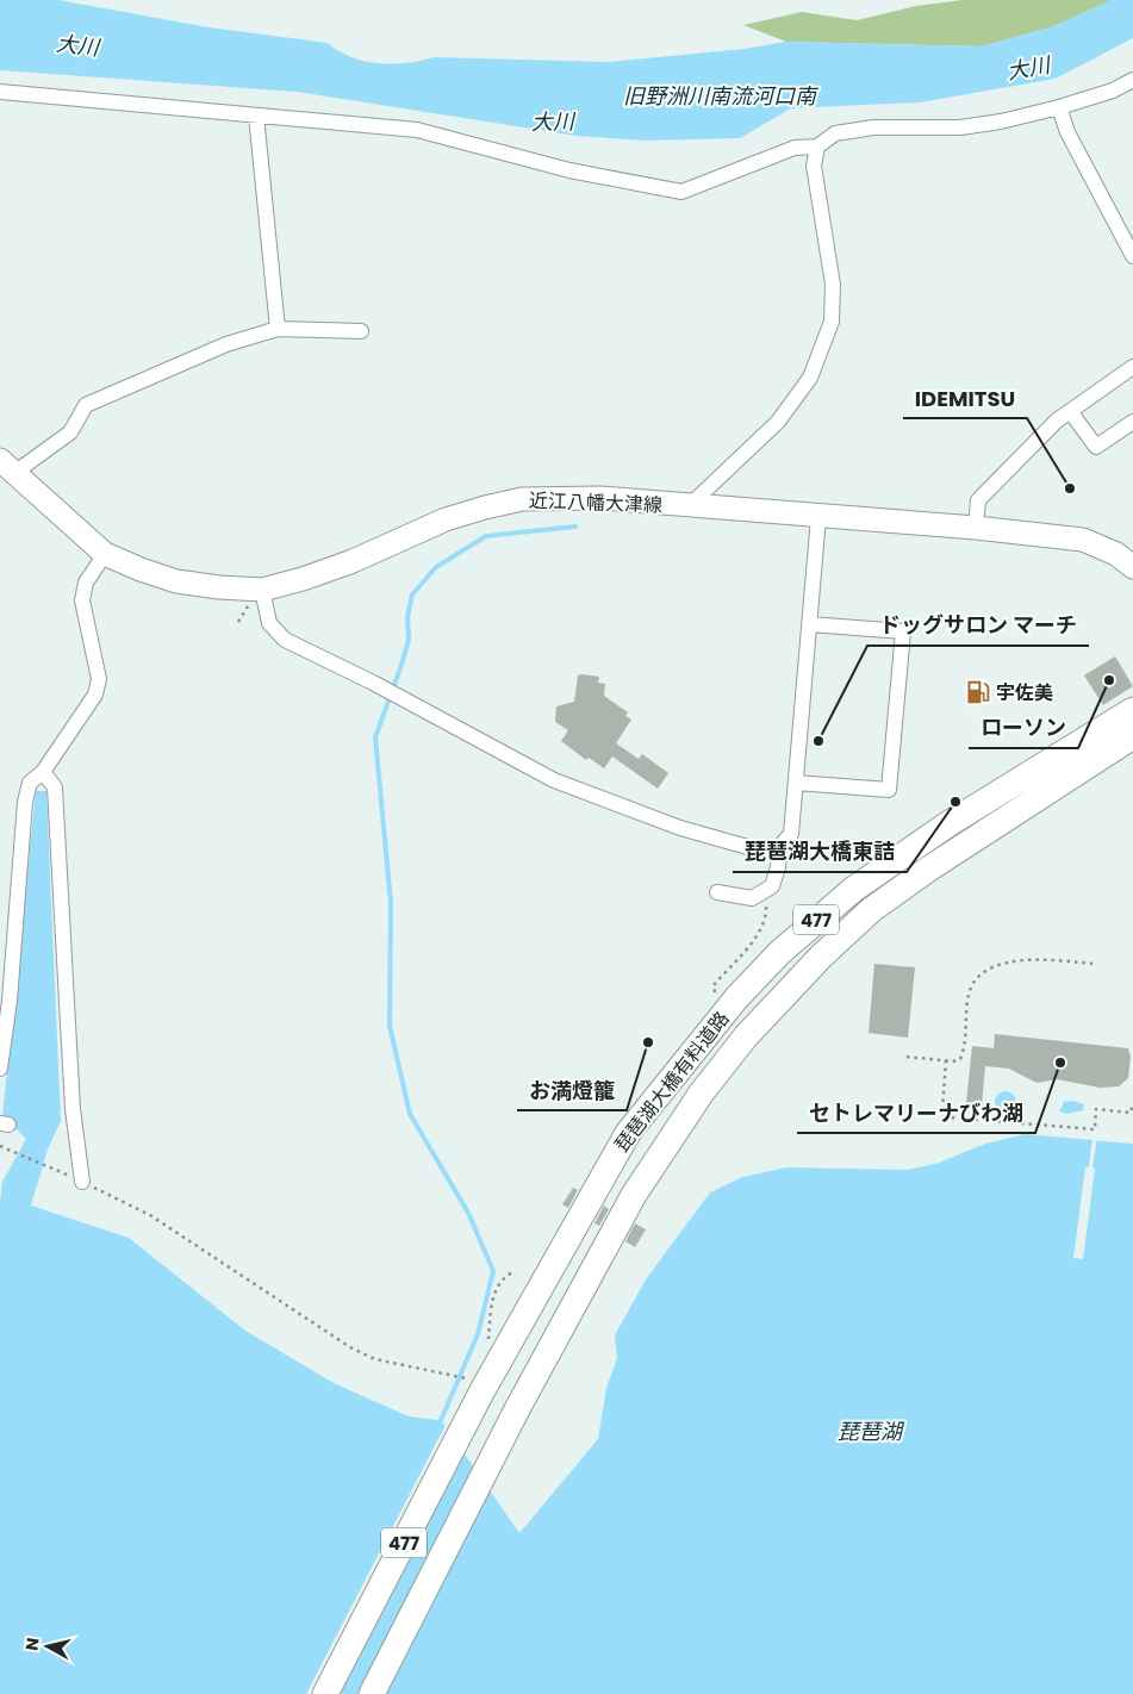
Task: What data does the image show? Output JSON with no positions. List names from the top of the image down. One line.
{"streets":{"highway":["477","琵琶湖大橋有料道路"],"main road":["近江八幡大津線"]},"water":["大川","旧野洲川南流河口南","琵琶湖"],"places":{"other":["IDEMITSU","ローソン","ドッグサロン マーチ","琵琶湖大橋東詰","お満燈籠","セトレマリーナびわ湖"],"fuel station":["宇佐美"]},"north":"left"}
